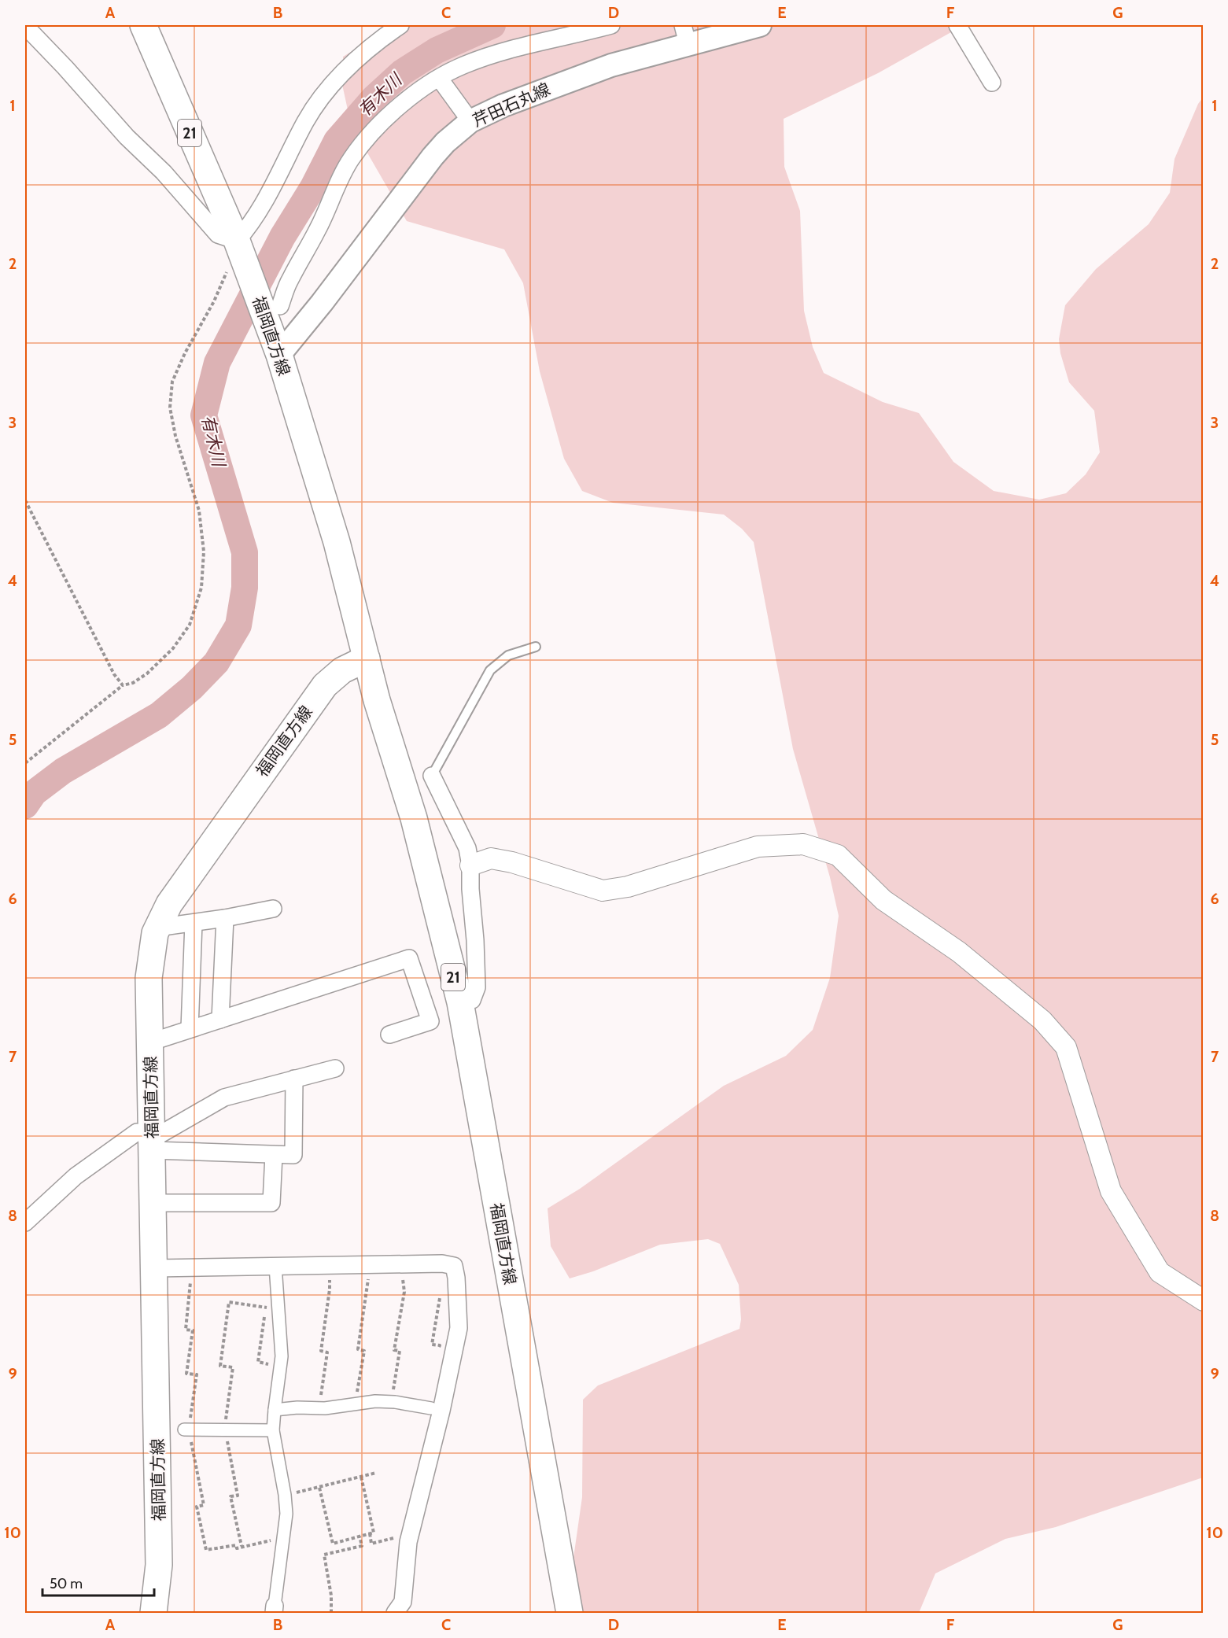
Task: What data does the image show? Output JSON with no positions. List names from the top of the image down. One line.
{"streets":{"main road":["芹田石丸線","21","福岡直方線"]},"crossings":[["芹田石丸線","福岡直方線"]],"water":["有木川"],"scale_bar":"50 m","grid":{"columns":["A","B","C","D","E","F","G"],"rows":["1","2","3","4","5","6","7","8","9","10"]}}
